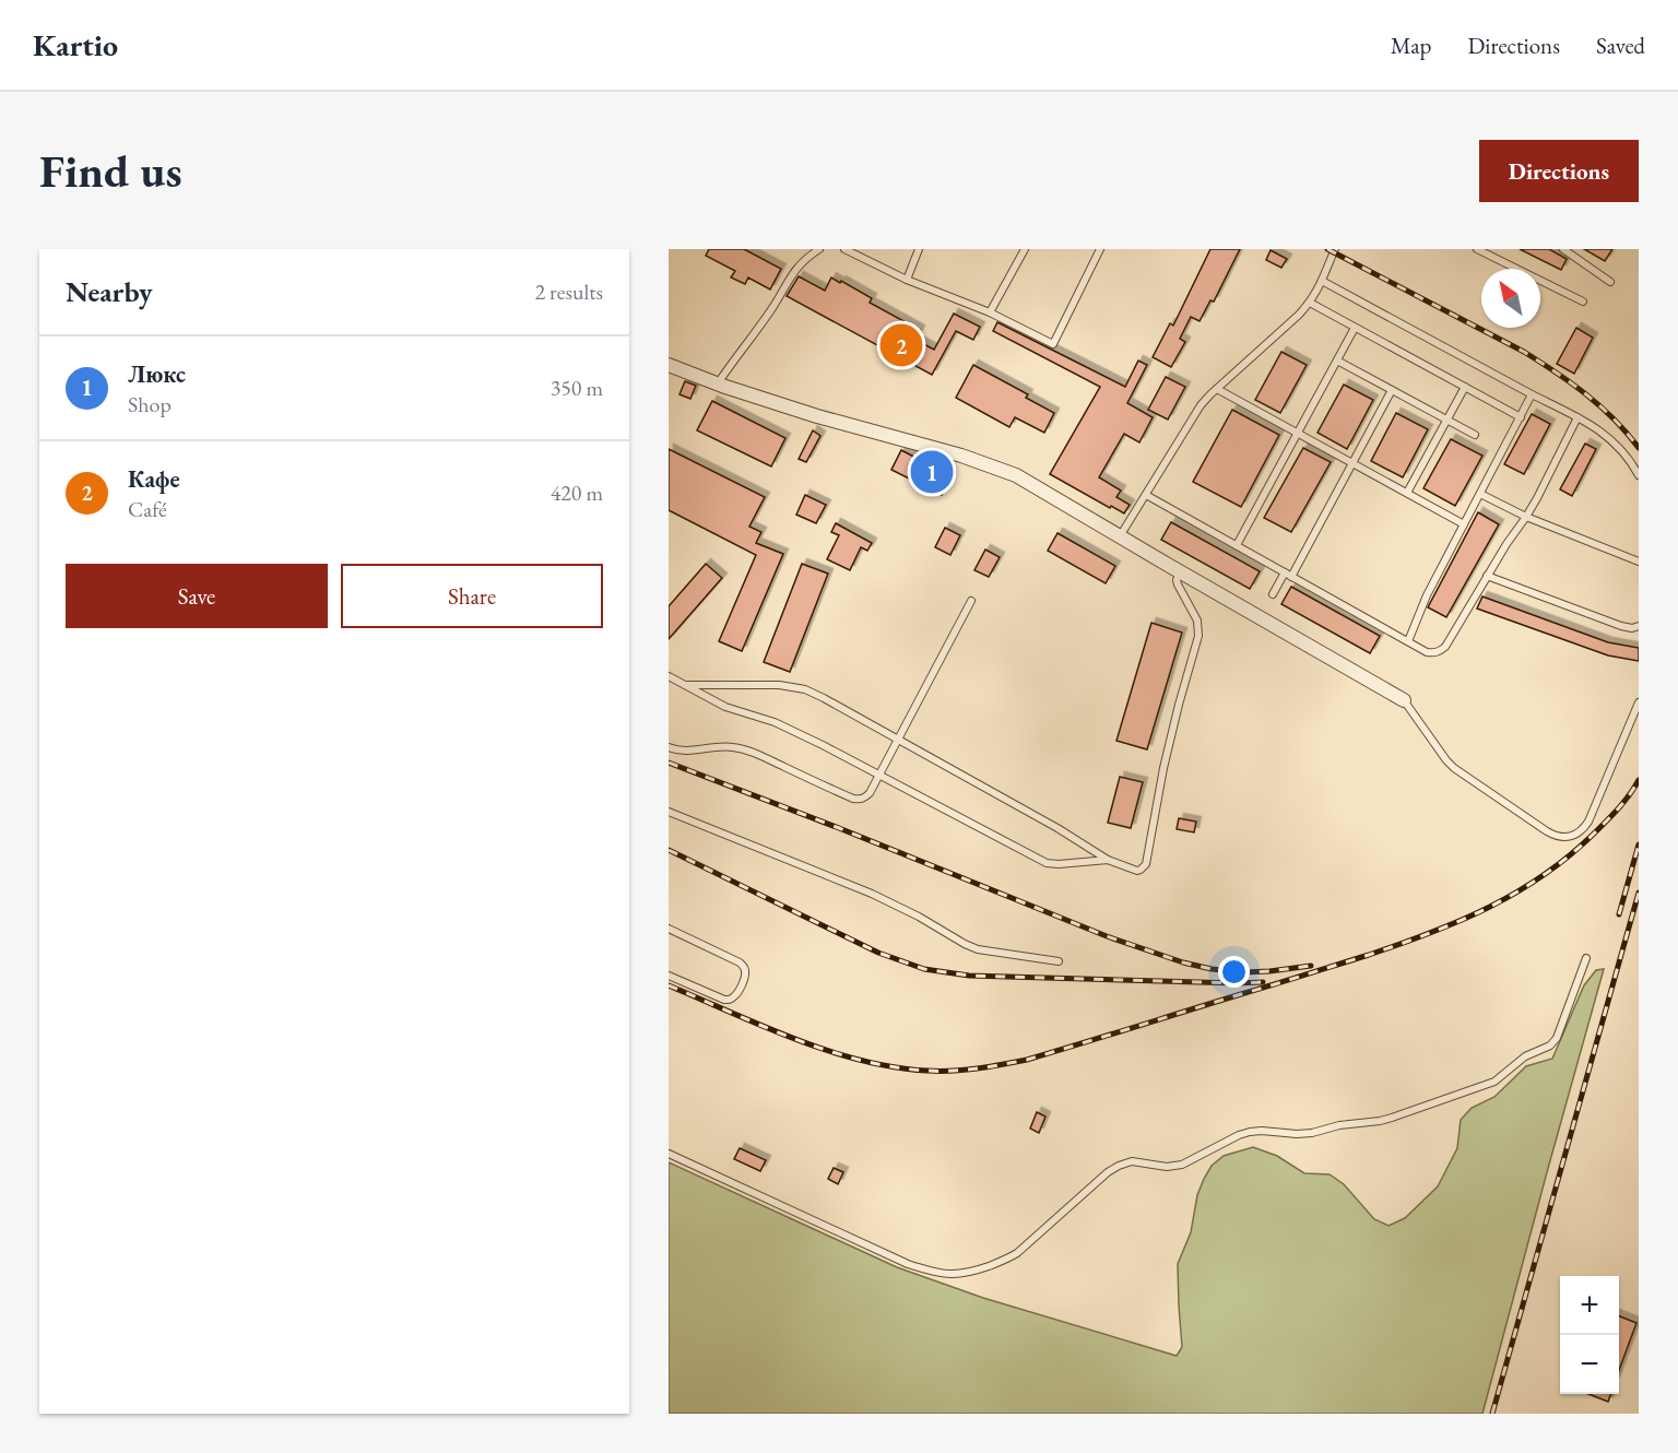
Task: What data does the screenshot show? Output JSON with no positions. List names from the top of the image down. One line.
{"north":"top left","page":{"header":"Kartio","nav":["Map","Directions","Saved"],"buttons":["Directions",["Save","Share"]],"title":"Find us","heading":["Nearby","2 results"],"pins":["2","1"],"list":[{"mark":"1","name":"Люкс","note":"Shop","value":"350 m"},{"mark":"2","name":"Кафе","note":"Café","value":"420 m"}],"map_buttons":["+","−"]}}
